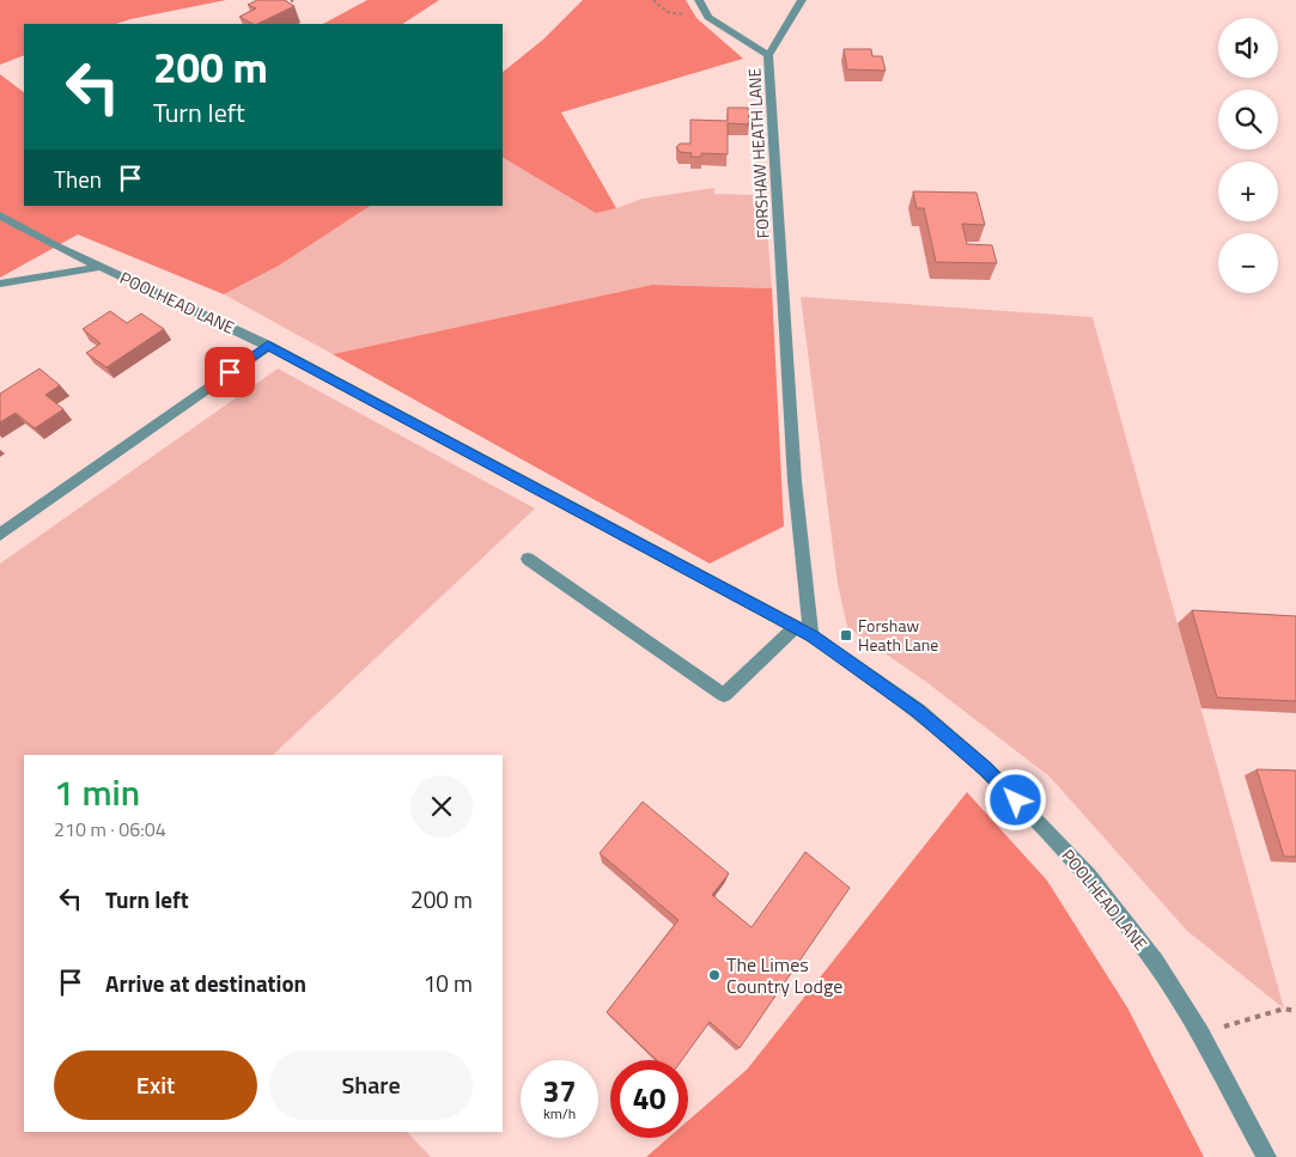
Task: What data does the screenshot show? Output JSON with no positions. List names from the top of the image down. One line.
{"streets":{"street":["FORSHAW HEATH LANE","POOLHEAD LANE"]},"crossings":[["FORSHAW HEATH LANE","POOLHEAD LANE"]],"places":{"transit":["Forshaw Heath Lane"],"other":["The Limes Country Lodge"]},"page":{"map_buttons":["+","−"],"turn":["200 m","Turn left"],"then":"Then","heading":["1 min","210 m · 06:04"],"list":[{"name":"Turn left","value":"200 m"},{"name":"Arrive at destination","value":"10 m"}],"buttons":["Exit","Share"],"speed":"37 km/h","limit":"40"}}
